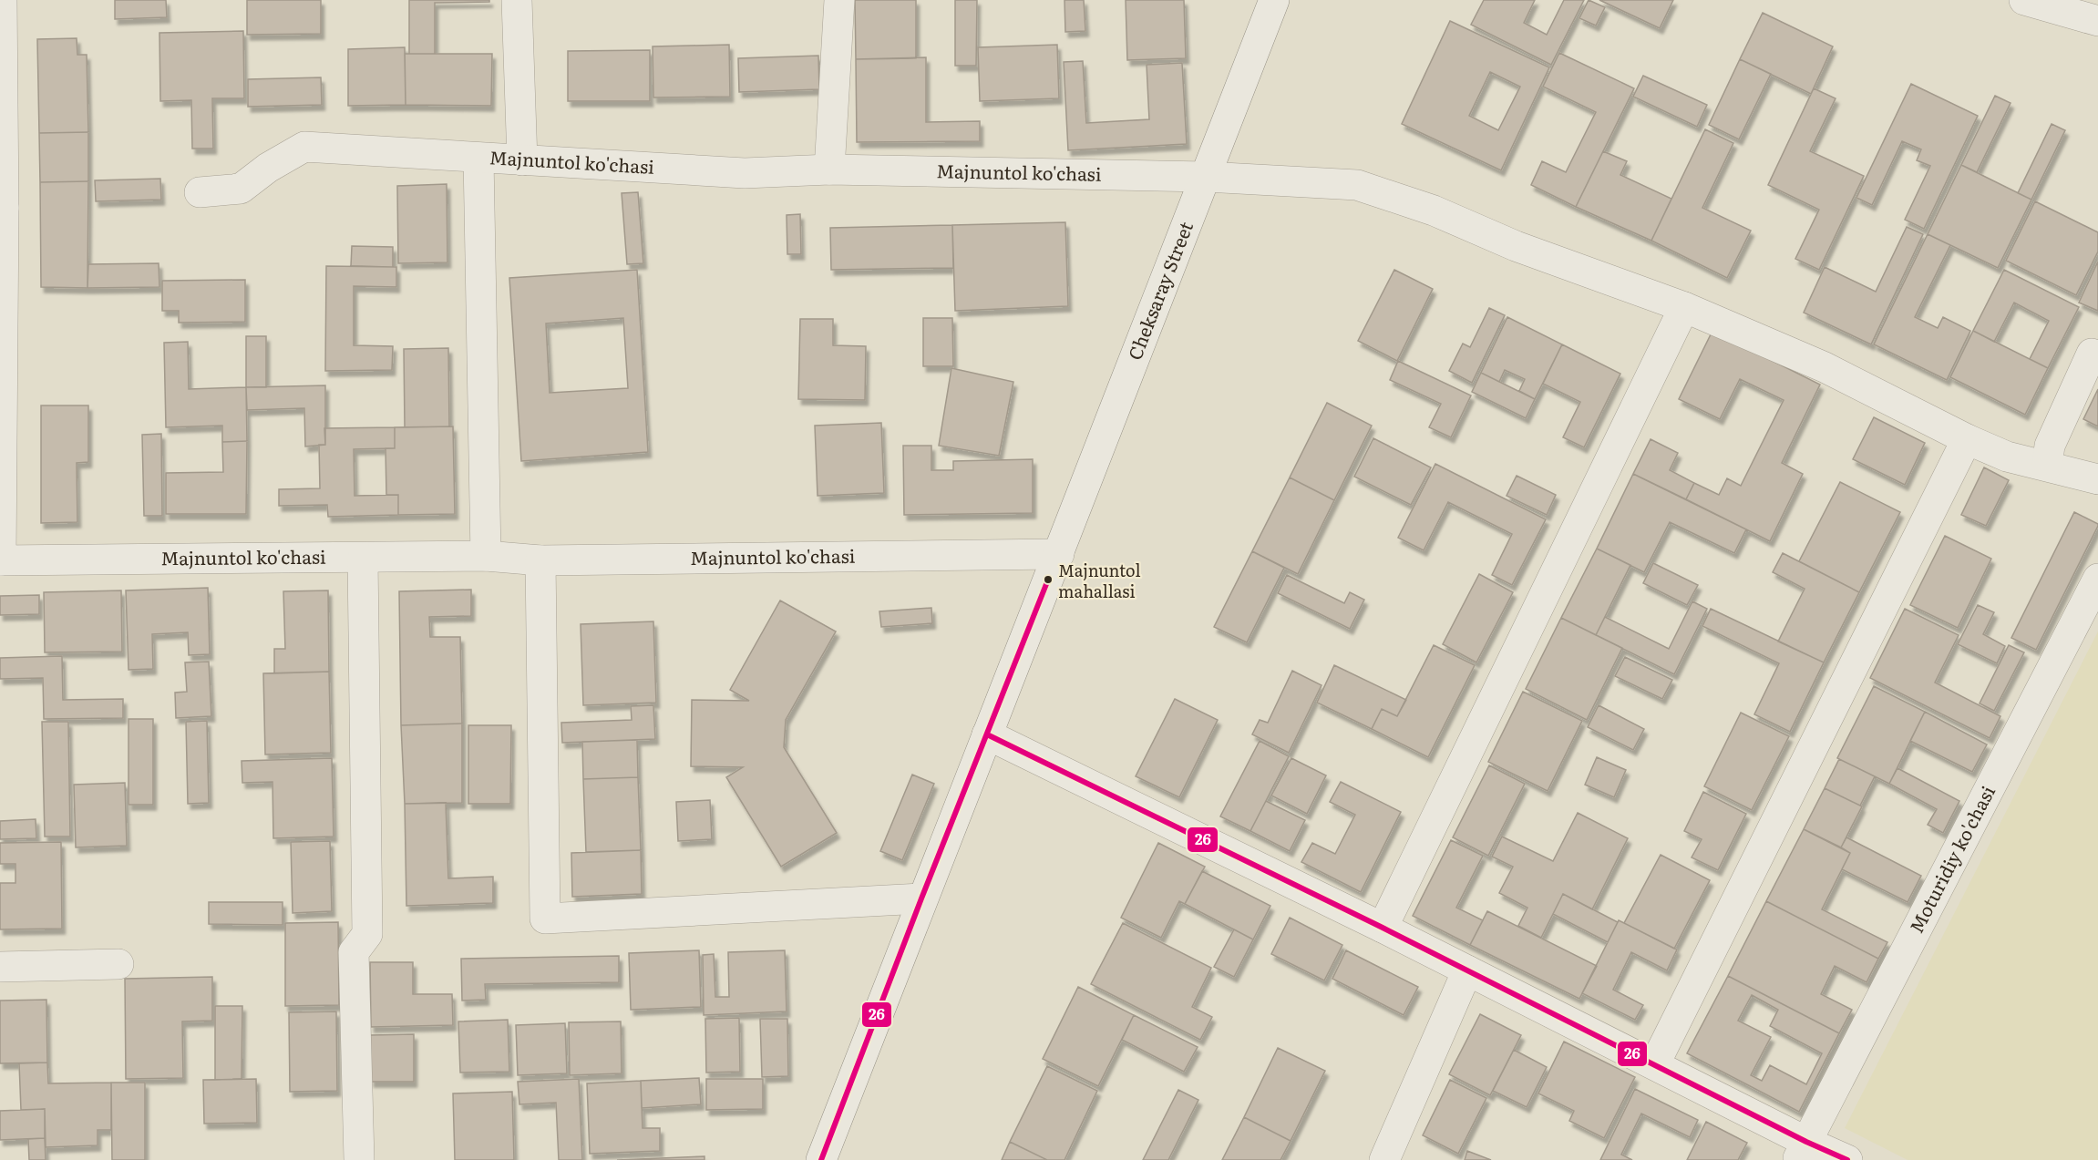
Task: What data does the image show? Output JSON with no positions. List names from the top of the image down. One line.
{"streets":{"street":["Majnuntol ko'chasi","Cheksaray Street","Moturidiy ko'chasi"]},"crossings":[["Majnuntol ko'chasi","Cheksaray Street"]],"places":["Majnuntol mahallasi"],"lines":["transit line 26"]}
